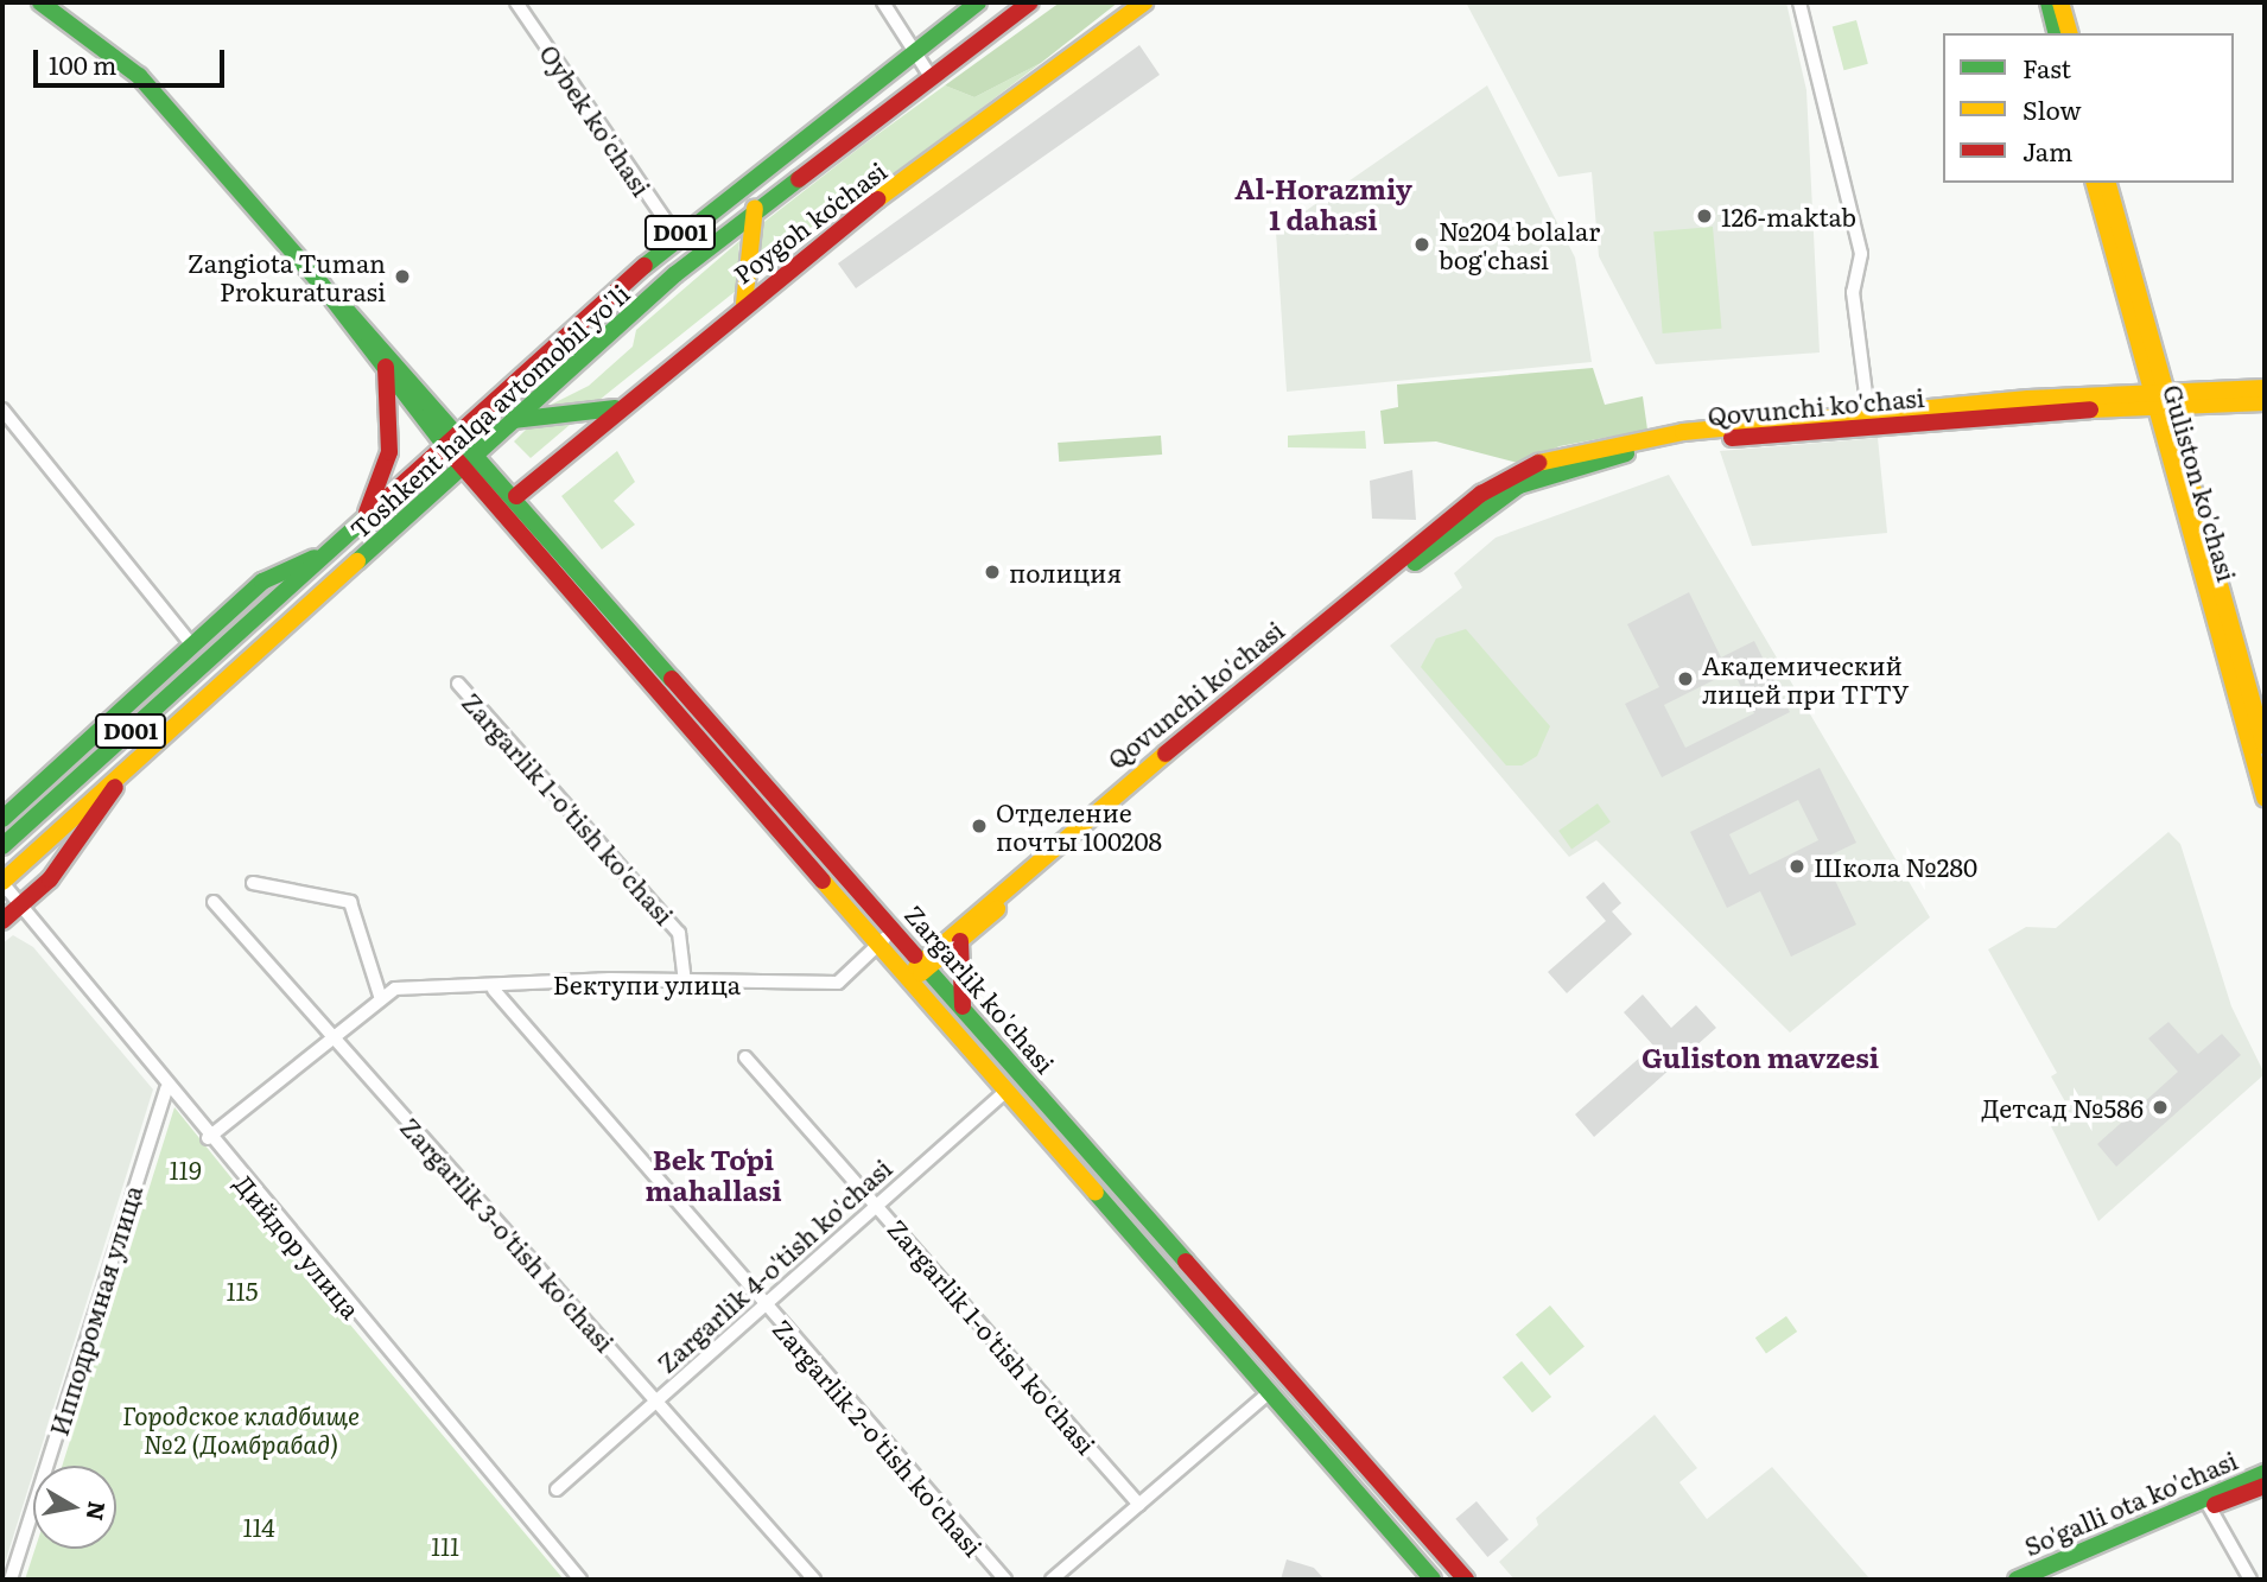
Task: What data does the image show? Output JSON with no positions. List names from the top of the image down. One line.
{"streets":{"main road":["Poygoh koʻchasi","D001","Qovunchi ko'chasi","Toshkent halqa avtomobil yo'li","Guliston ko'chasi","Zargarlik ko'chasi","Zargarlik 4-o'tish ko'chasi","So'galli ota ko'chasi"],"street":["Oybek ko'chasi","Zargarlik 1-o'tish ko'chasi","Бектупи улица","Zargarlik 3-o'tish ko'chasi","Дийдор улица","Ипподромная улица","Zargarlik 2-o'tish ko'chasi"]},"crossings":[["Oybek ko'chasi","Toshkent halqa avtomobil yo'li"],["Poygoh koʻchasi","Zargarlik ko'chasi"],["Qovunchi ko'chasi","Guliston ko'chasi"],["Qovunchi ko'chasi","Zargarlik ko'chasi"],["Toshkent halqa avtomobil yo'li","Zargarlik ko'chasi"],["Toshkent halqa avtomobil yo'li","Дийдор улица"],["Zargarlik 1-o'tish ko'chasi","Бектупи улица"],["Zargarlik 1-o'tish ko'chasi","Zargarlik 4-o'tish ko'chasi"],["Бектупи улица","Zargarlik ko'chasi"],["Бектупи улица","Zargarlik 2-o'tish ko'chasi"],["Zargarlik ko'chasi","Zargarlik 4-o'tish ko'chasi"],["Zargarlik 3-o'tish ko'chasi","Zargarlik 4-o'tish ko'chasi"],["Дийдор улица","Ипподромная улица"],["Zargarlik 4-o'tish ko'chasi","Zargarlik 2-o'tish ko'chasi"]],"districts":["Al-Horazmiy 1 dahasi","Guliston mavzesi","Bek Toʻpi mahallasi"],"parks":["119","115","Городское кладбище №2 (Домбрабад)","114","111"],"places":["126-maktab","№204 bolalar bog'chasi","Zangiota Tuman Prokuraturasi","полиция","Академический лицей при ТГТУ","Отделение почты 100208","Школа №280","Детсад №586"],"legend":["Fast","Slow","Jam"],"scale_bar":"100 m","north":"right"}
